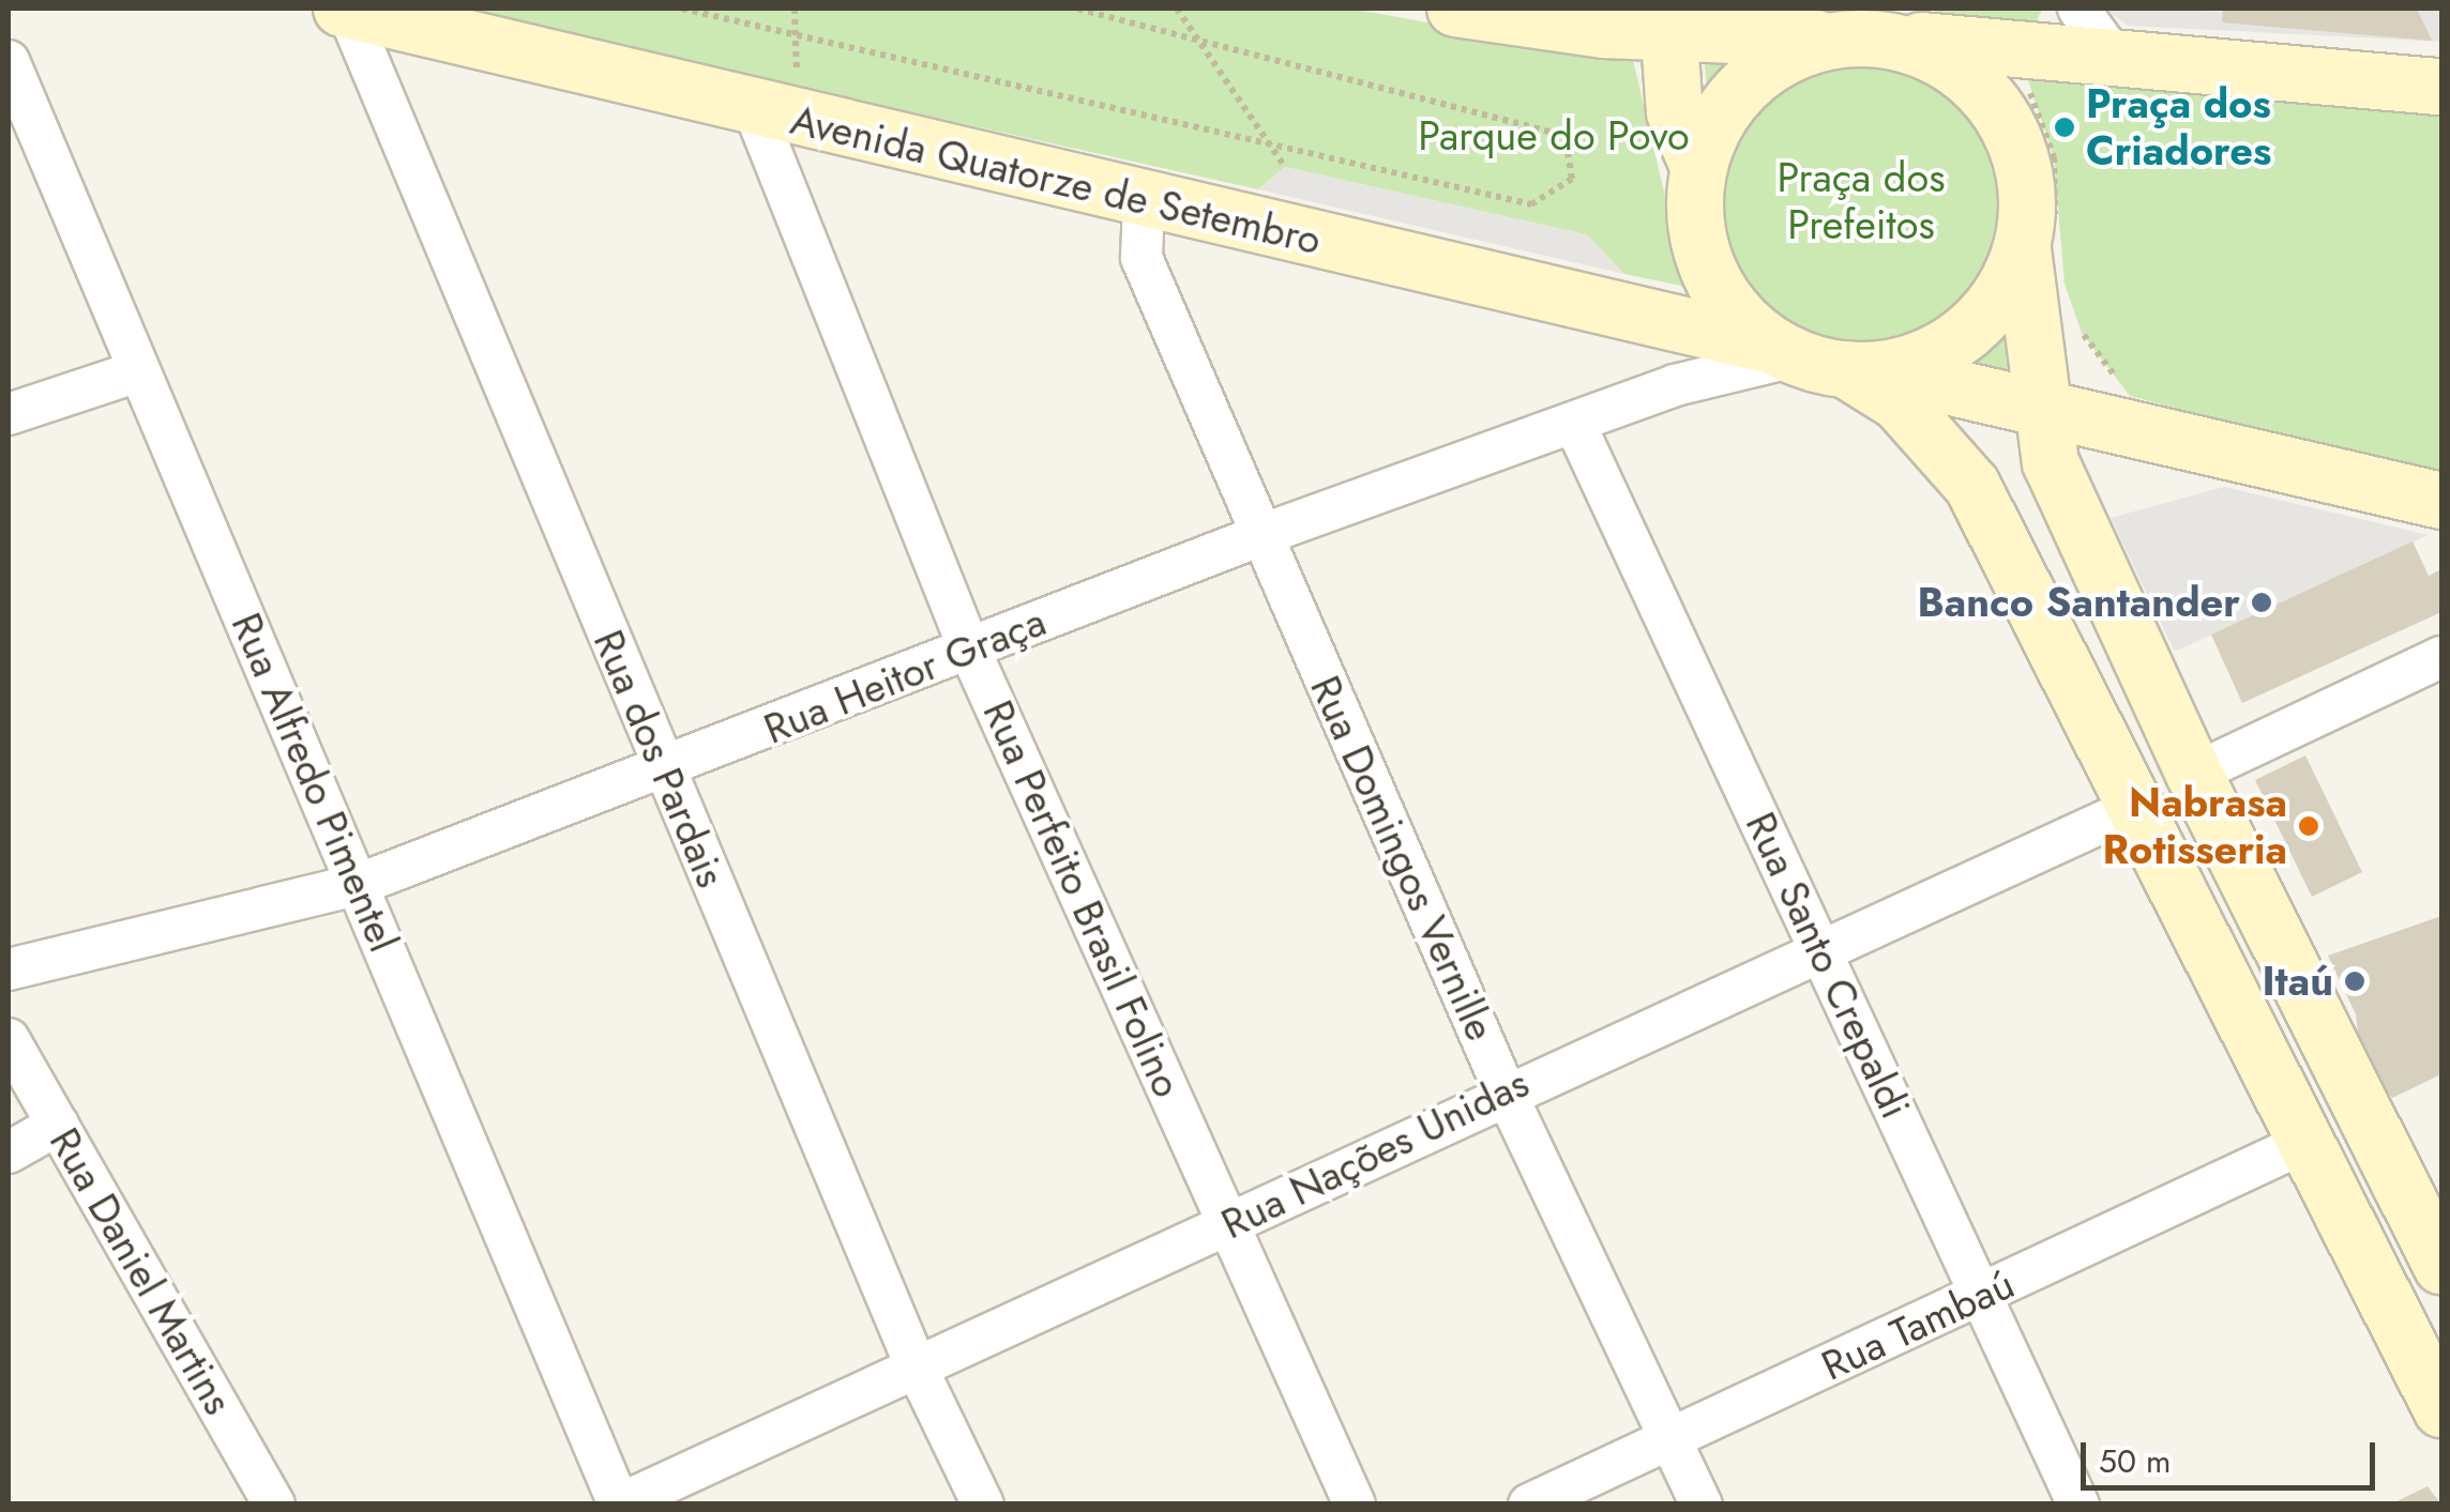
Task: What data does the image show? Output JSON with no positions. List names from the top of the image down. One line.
{"streets":{"main road":["Avenida Quatorze de Setembro"],"street":["Rua Heitor Graça","Rua dos Pardais","Rua Alfredo Pimentel","Rua Domingos Vernille","Rua Perfeito Brasil Folino","Rua Santo Crepaldi","Rua Nações Unidas","Rua Daniel Martins","Rua Tambaú"]},"crossings":[["Avenida Quatorze de Setembro","Rua Heitor Graça"],["Avenida Quatorze de Setembro","Rua dos Pardais"],["Avenida Quatorze de Setembro","Rua Domingos Vernille"],["Avenida Quatorze de Setembro","Rua Perfeito Brasil Folino"],["Rua Heitor Graça","Rua dos Pardais"],["Rua Heitor Graça","Rua Alfredo Pimentel"],["Rua Heitor Graça","Rua Domingos Vernille"],["Rua Heitor Graça","Rua Perfeito Brasil Folino"],["Rua Heitor Graça","Rua Santo Crepaldi"],["Rua dos Pardais","Rua Nações Unidas"],["Rua Alfredo Pimentel","Rua Nações Unidas"],["Rua Domingos Vernille","Rua Nações Unidas"],["Rua Domingos Vernille","Rua Tambaú"],["Rua Perfeito Brasil Folino","Rua Nações Unidas"],["Rua Santo Crepaldi","Rua Nações Unidas"],["Rua Santo Crepaldi","Rua Tambaú"]],"parks":["Parque do Povo","Praça dos Prefeitos"],"places":["Praça dos Criadores","Banco Santander","Nabrasa Rotisseria","Itaú"],"scale_bar":"50 m"}
